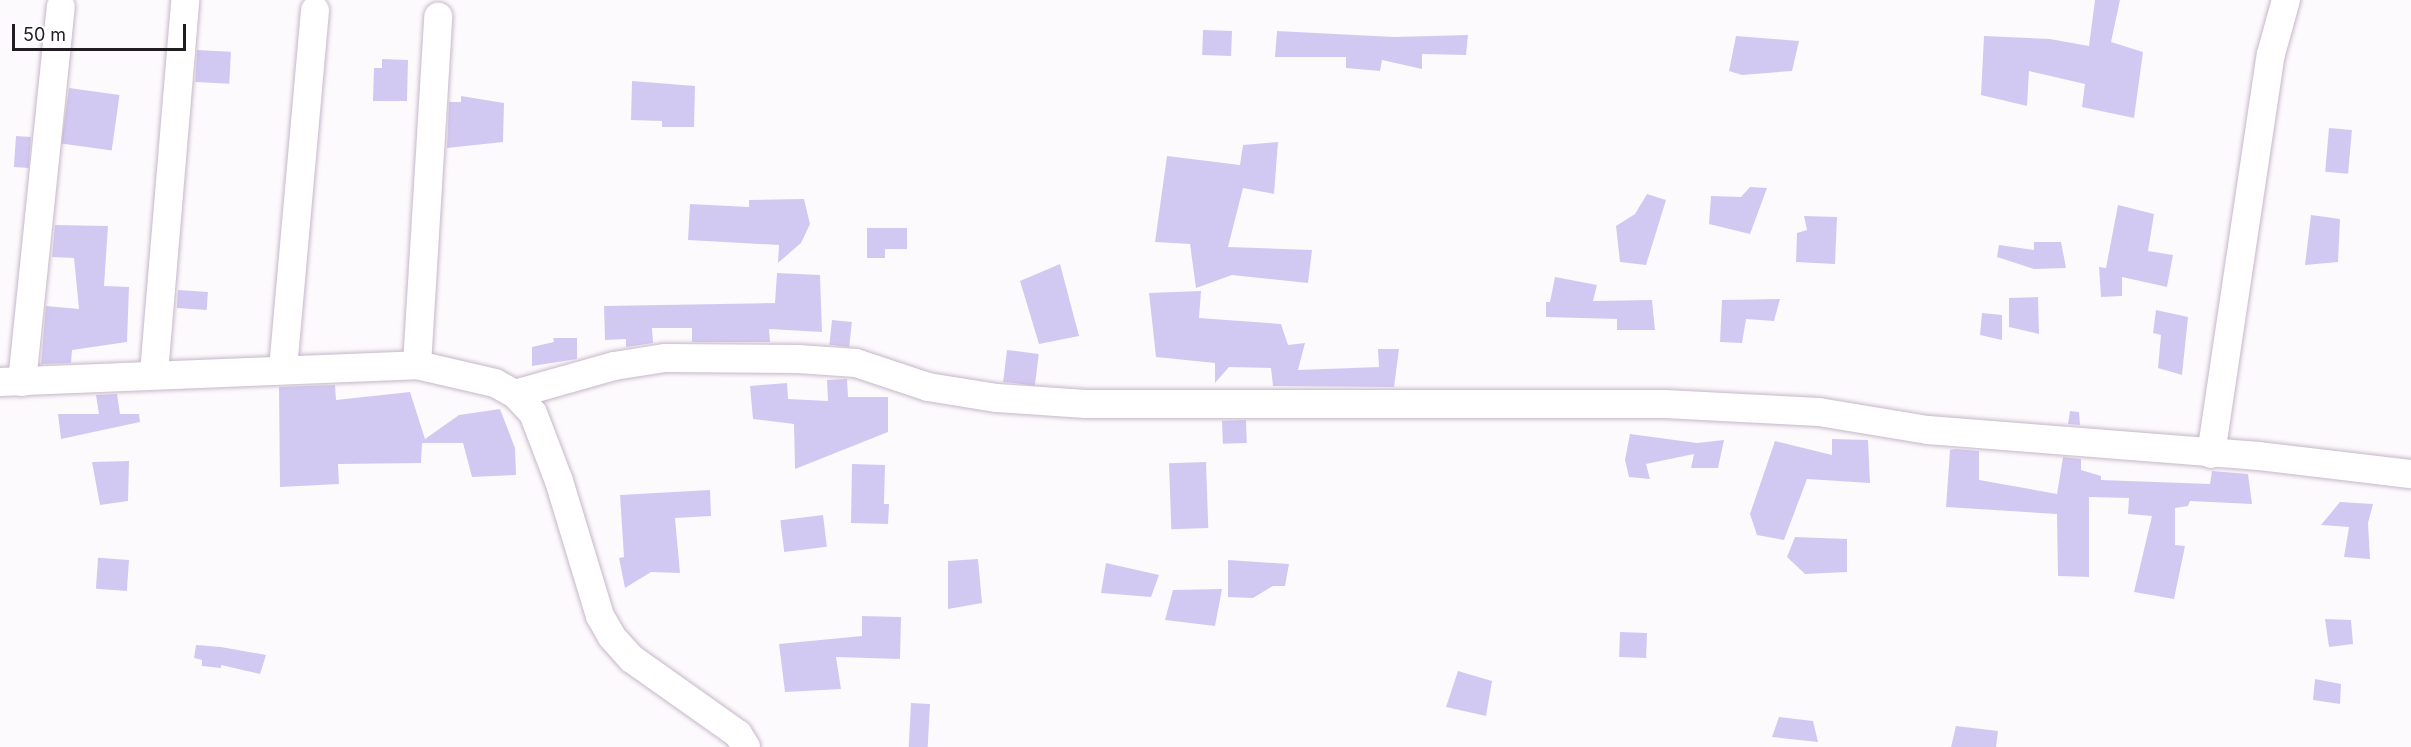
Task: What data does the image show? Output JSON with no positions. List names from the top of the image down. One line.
{"scale_bar":"50 m"}
